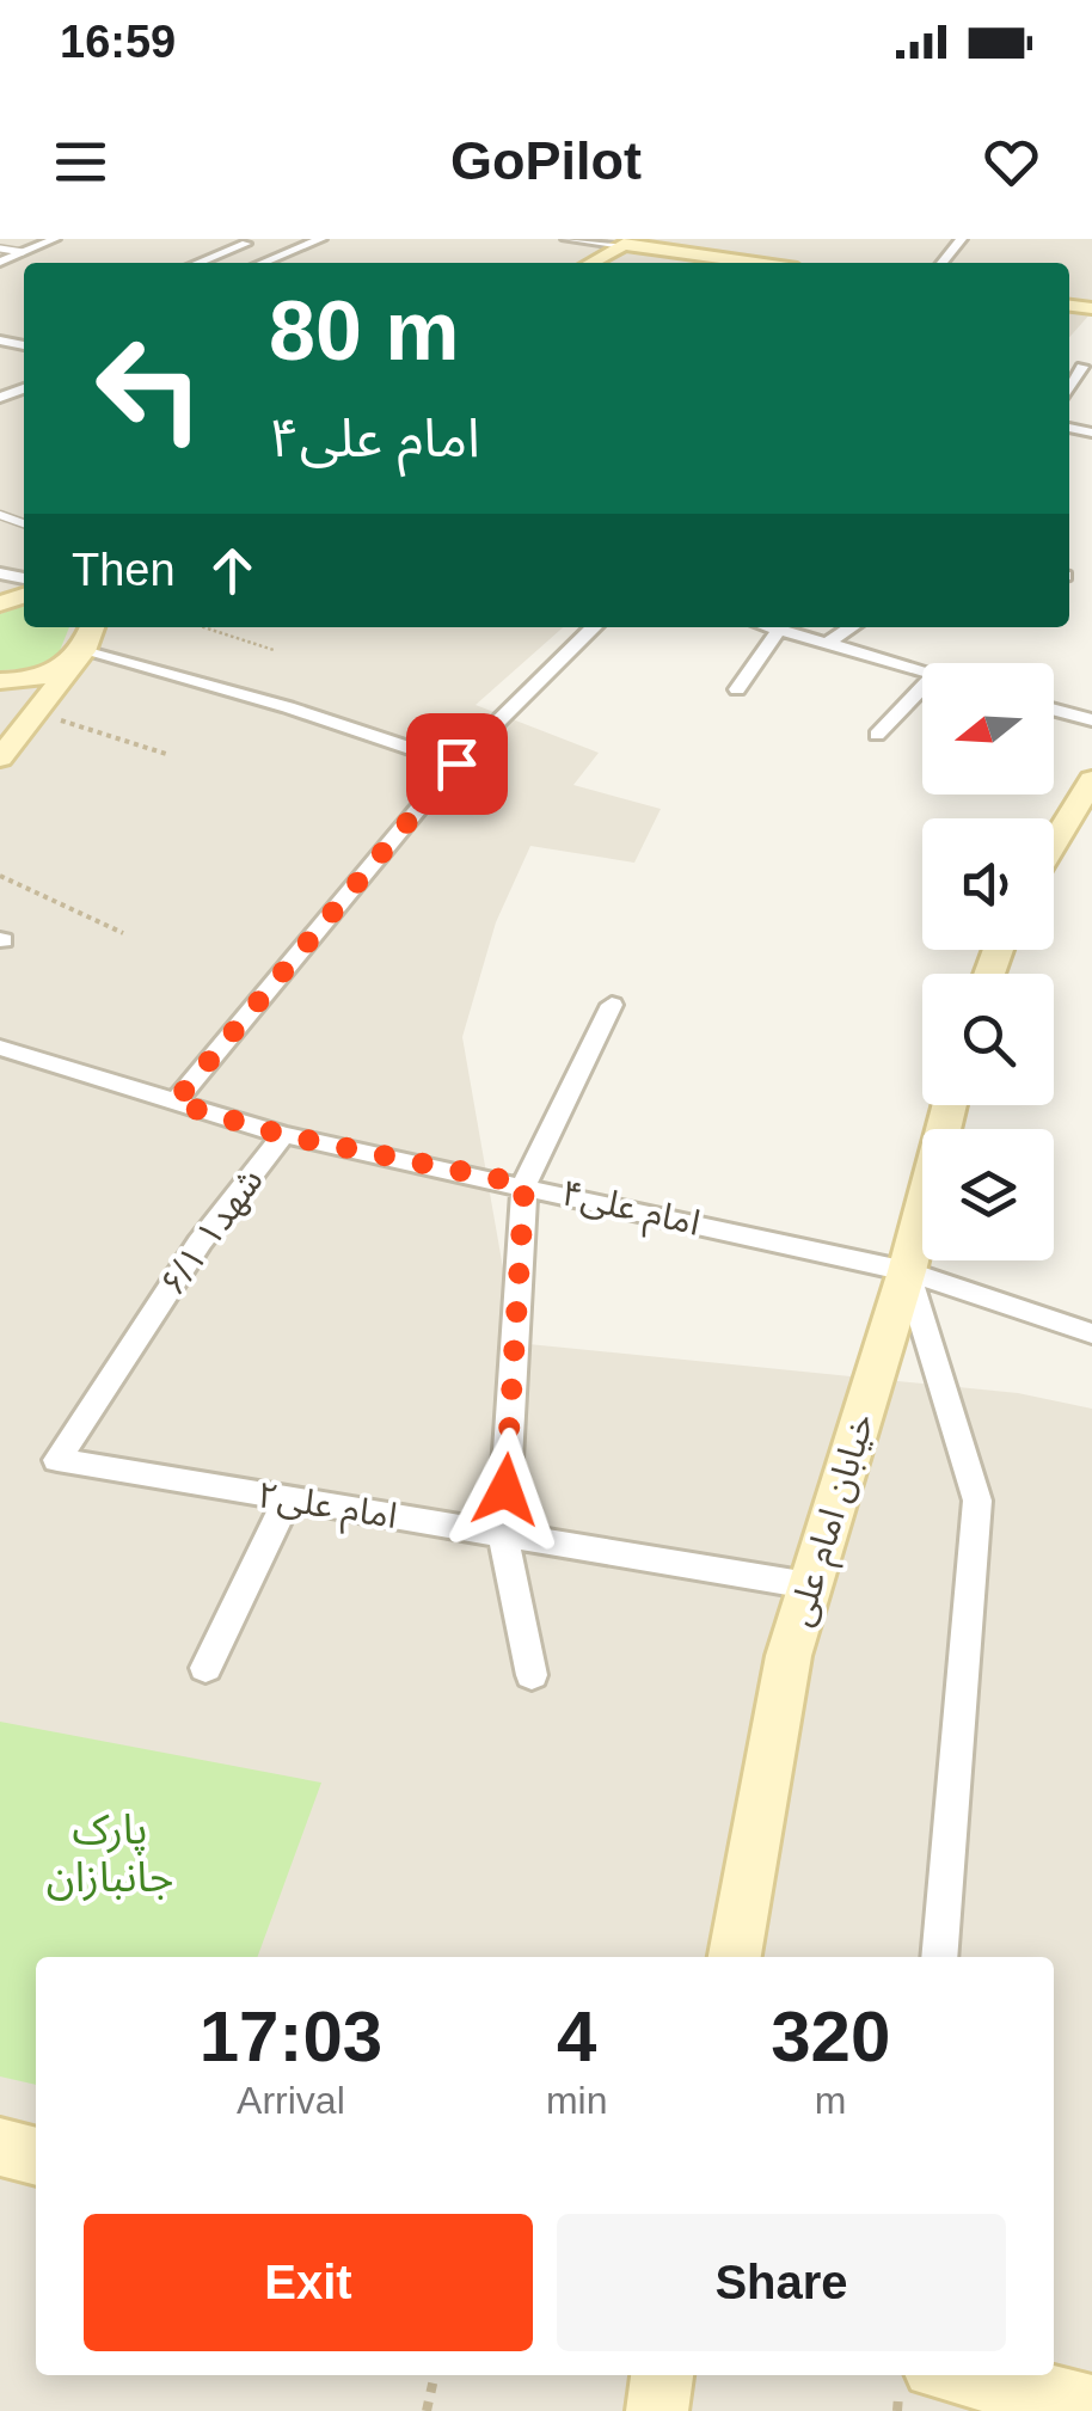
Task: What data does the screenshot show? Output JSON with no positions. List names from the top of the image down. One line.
{"streets":{"street":["امام علی۴","شهد۱ ۶/۱","امام علی۲","خیابان امام علی"]},"crossings":[["امام علی۴","شهد۱ ۶/۱"],["امام علی۴","خیابان امام علی"],["شهد۱ ۶/۱","امام علی۲"],["امام علی۲","خیابان امام علی"]],"parks":["پارک جانبازان"],"north":"left","page":{"status":"16:59","header":"GoPilot","turn":["80 m","امام علی۴"],"then":"Then","eta":["17:03","Arrival","4","min","320","m"],"buttons":["Exit","Share"]}}
